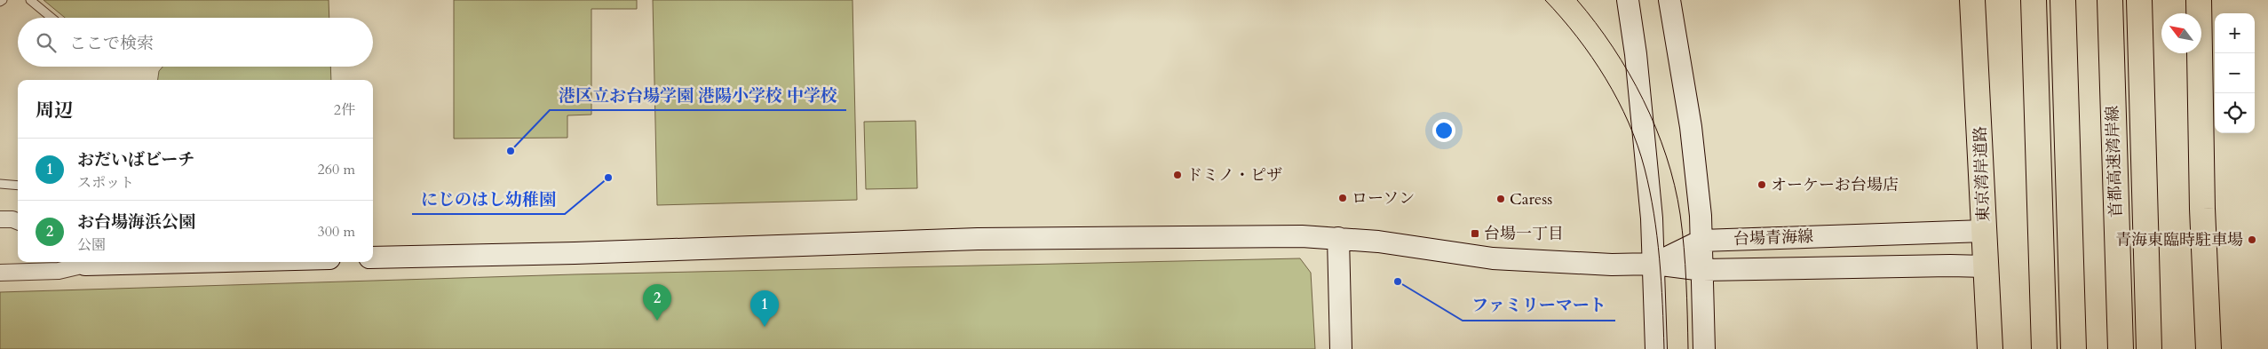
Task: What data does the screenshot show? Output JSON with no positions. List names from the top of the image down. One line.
{"streets":{"highway":["首都高速湾岸線","東京湾岸道路"],"street":["台場青海線"]},"crossings":[["東京湾岸道路","台場青海線"]],"places":{"other":["港区立お台場学園 港陽小学校 中学校","ドミノ・ピザ","にじのはし幼稚園","オーケーお台場店","ローソン","Caress","青海東臨時駐車場","ファミリーマート"],"transit":["台場一丁目"]},"north":"top left","page":{"map_buttons":["+","−"],"search":"ここで検索","heading":["周辺","2件"],"list":[{"mark":"1","name":"おだいばビーチ","note":"スポット","value":"260 m"},{"mark":"2","name":"お台場海浜公園","note":"公園","value":"300 m"}],"pins":["2","1"]}}
